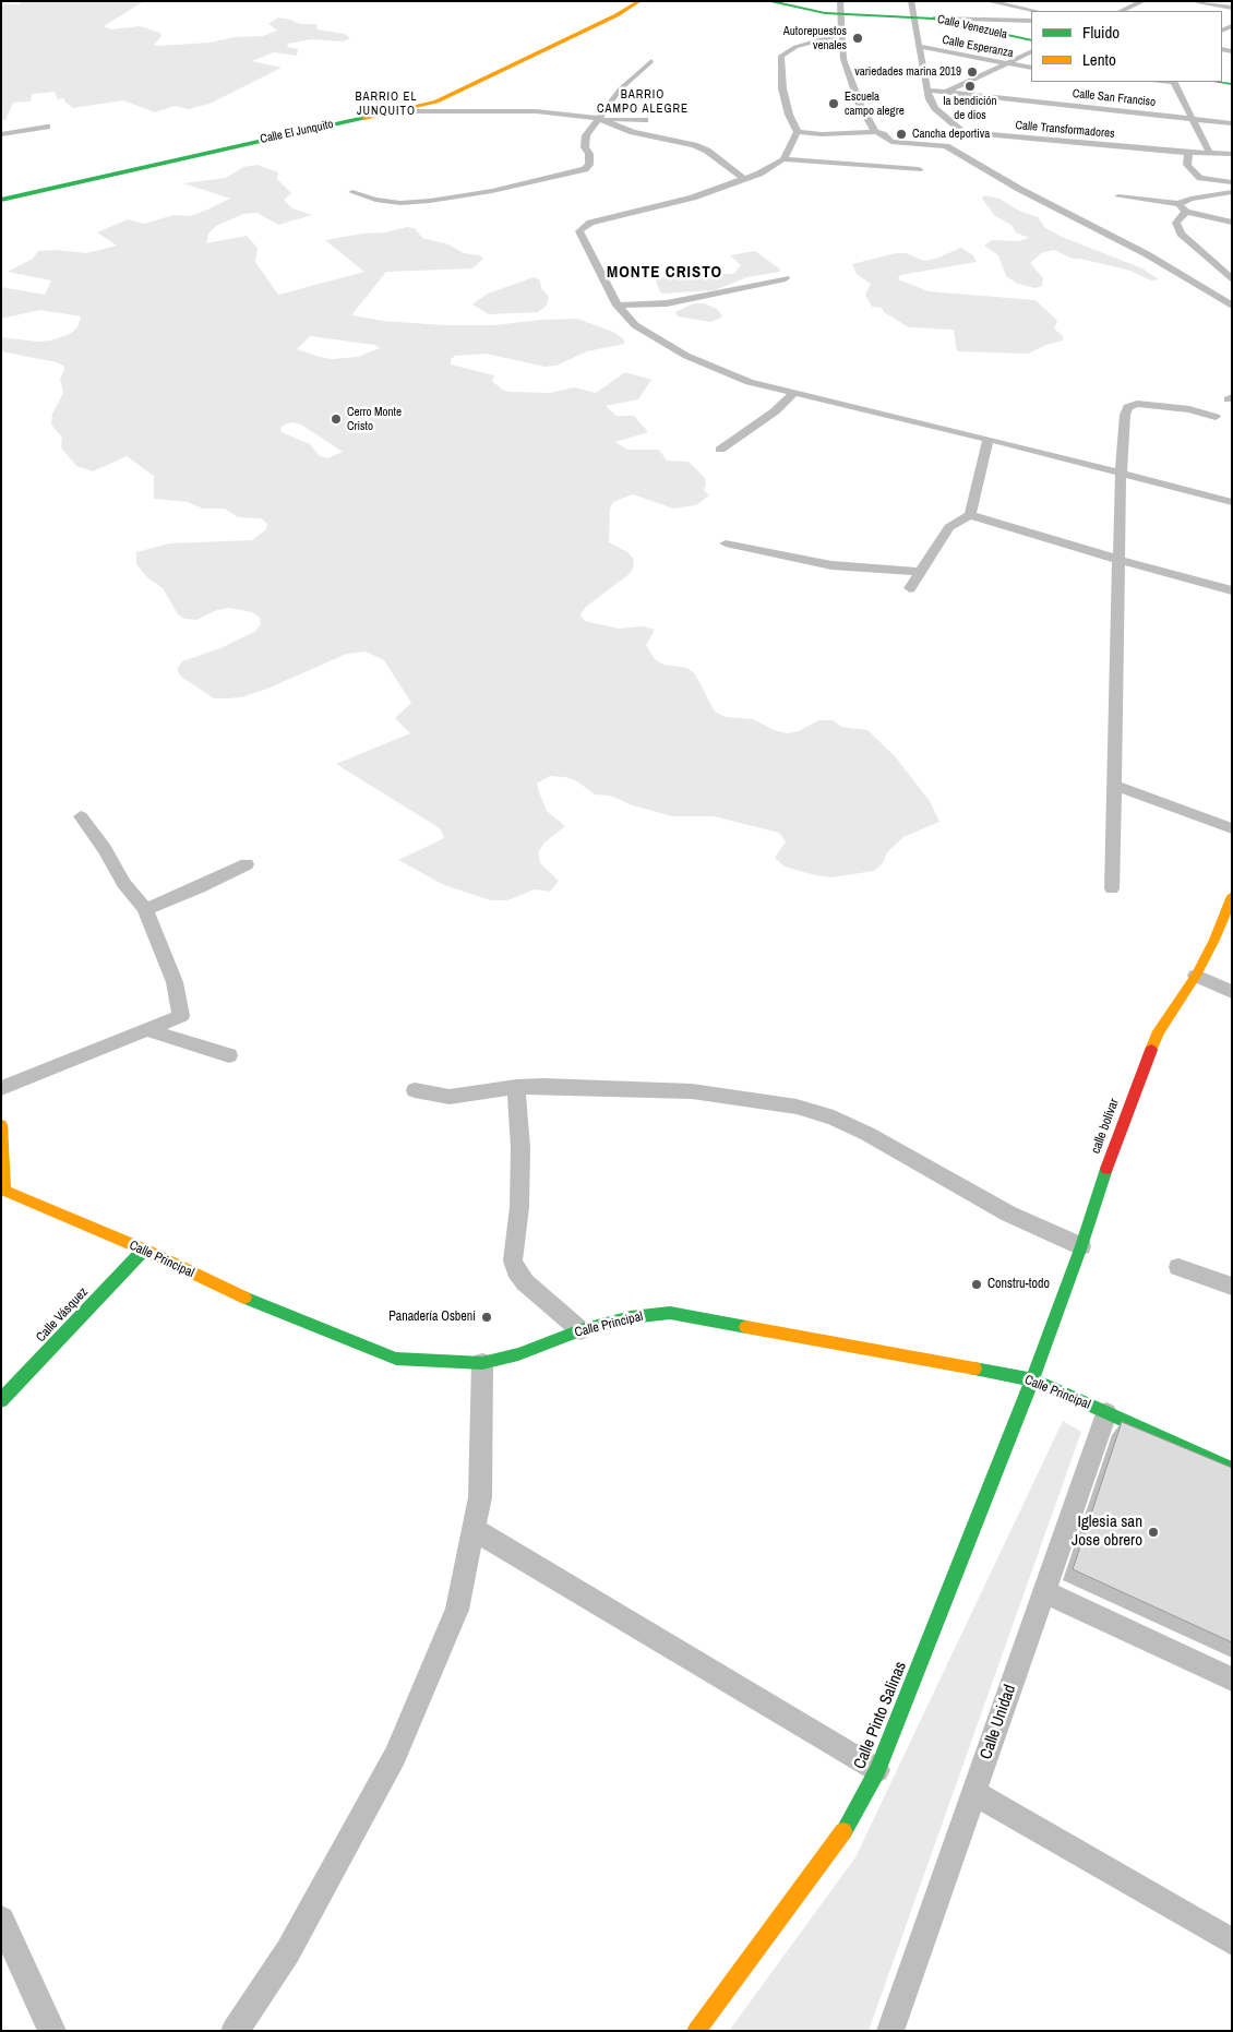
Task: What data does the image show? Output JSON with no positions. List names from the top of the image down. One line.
{"streets":{"street":["Calle Venezuela","Calle Esperanza","Calle San Franciso","Calle Transformadores","Calle El Junquito","calle bolívar","Calle Principal","Calle Vásquez","Calle Pinto Salinas","Calle Unidad"]},"crossings":[["Calle Venezuela","Calle Transformadores"],["Calle Esperanza","Calle Transformadores"],["Calle San Franciso","Calle Transformadores"],["calle bolívar","Calle Principal"],["calle bolívar","Calle Pinto Salinas"],["Calle Principal","Calle Vásquez"],["Calle Principal","Calle Pinto Salinas"],["Calle Principal","Calle Unidad"]],"districts":["BARRIO CAMPO ALEGRE","BARRIO EL JUNQUITO","MONTE CRISTO"],"places":["Autorepuestos venales","variedades marina 2019","la bendición de dios","Escuela campo alegre","Cancha deportiva","Cerro Monte Cristo","Constru-todo","Panadería Osbeni","Iglesia san Jose obrero"],"legend":["Fluido","Lento"]}
